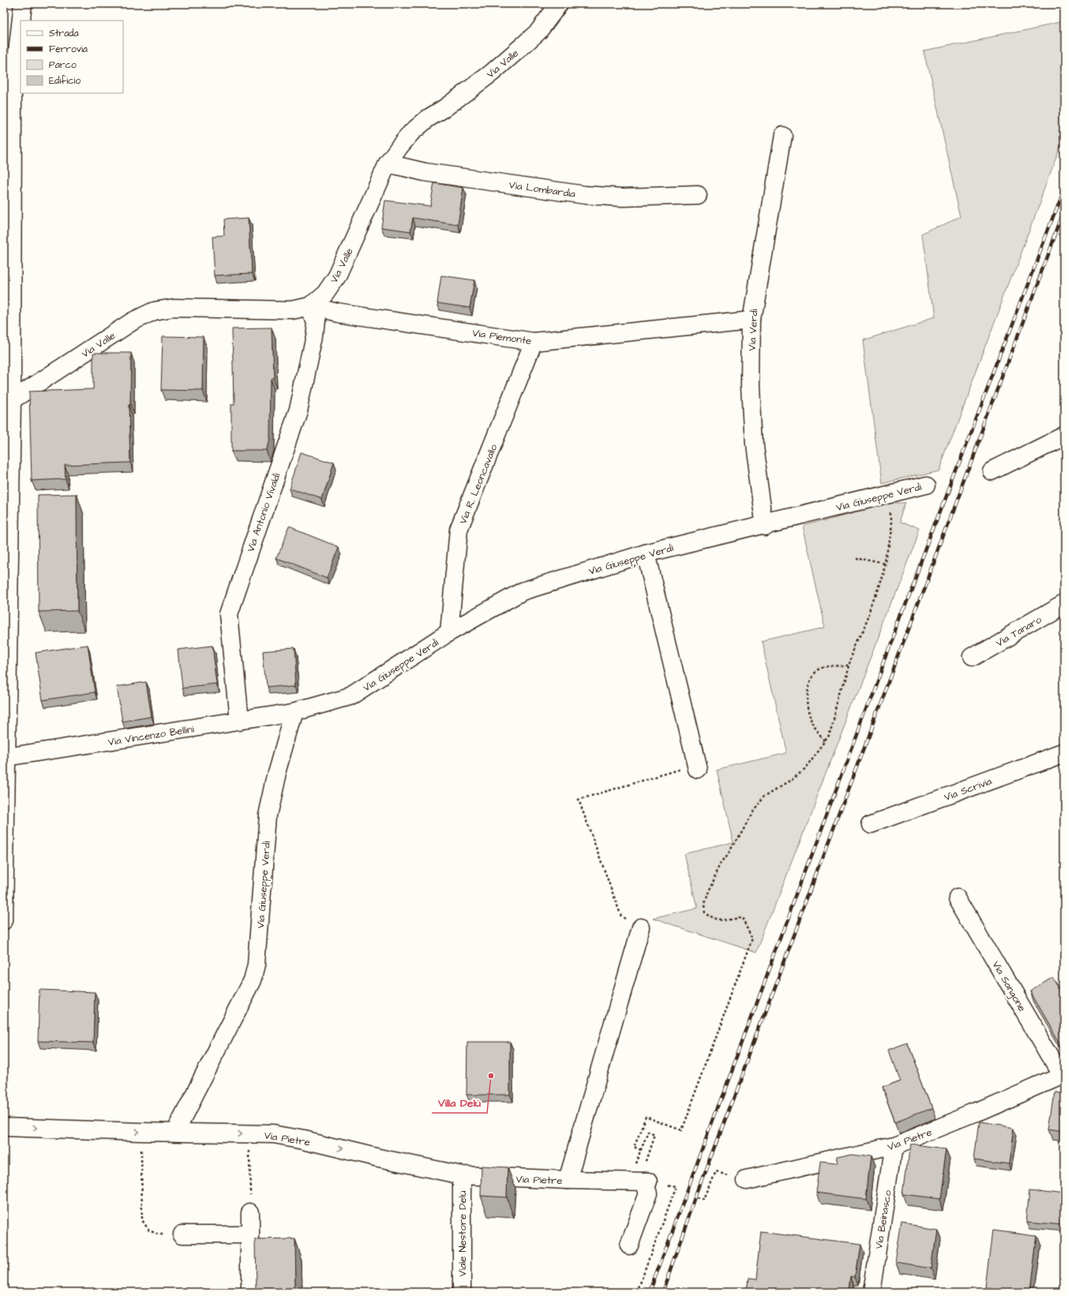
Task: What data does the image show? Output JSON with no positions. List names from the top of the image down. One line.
{"streets":{"street":["Via Valle","Via Lombardia","Via Verdi","Via Piemonte","Via R. Leoncavallo","Via Giuseppe Verdi","Via Antonio Vivaldi","Via Tanaro","Via Vincenzo Bellini","Via Scrivia","Via Sangone","Via Pietre","Via Beinasco","Viale Nestore Delù"]},"crossings":[["Via Valle","Via Lombardia"],["Via Valle","Via Piemonte"],["Via Valle","Via Antonio Vivaldi"],["Via Verdi","Via Piemonte"],["Via Verdi","Via Giuseppe Verdi"],["Via Piemonte","Via R. Leoncavallo"],["Via Piemonte","Via Antonio Vivaldi"],["Via R. Leoncavallo","Via Giuseppe Verdi"],["Via Giuseppe Verdi","Via Vincenzo Bellini"],["Via Giuseppe Verdi","Via Pietre"],["Via Antonio Vivaldi","Via Vincenzo Bellini"],["Via Sangone","Via Pietre"],["Via Pietre","Via Beinasco"],["Via Pietre","Viale Nestore Delù"]],"places":["Villa Delù"],"legend":["Strada","Ferrovia","Parco","Edificio"]}
